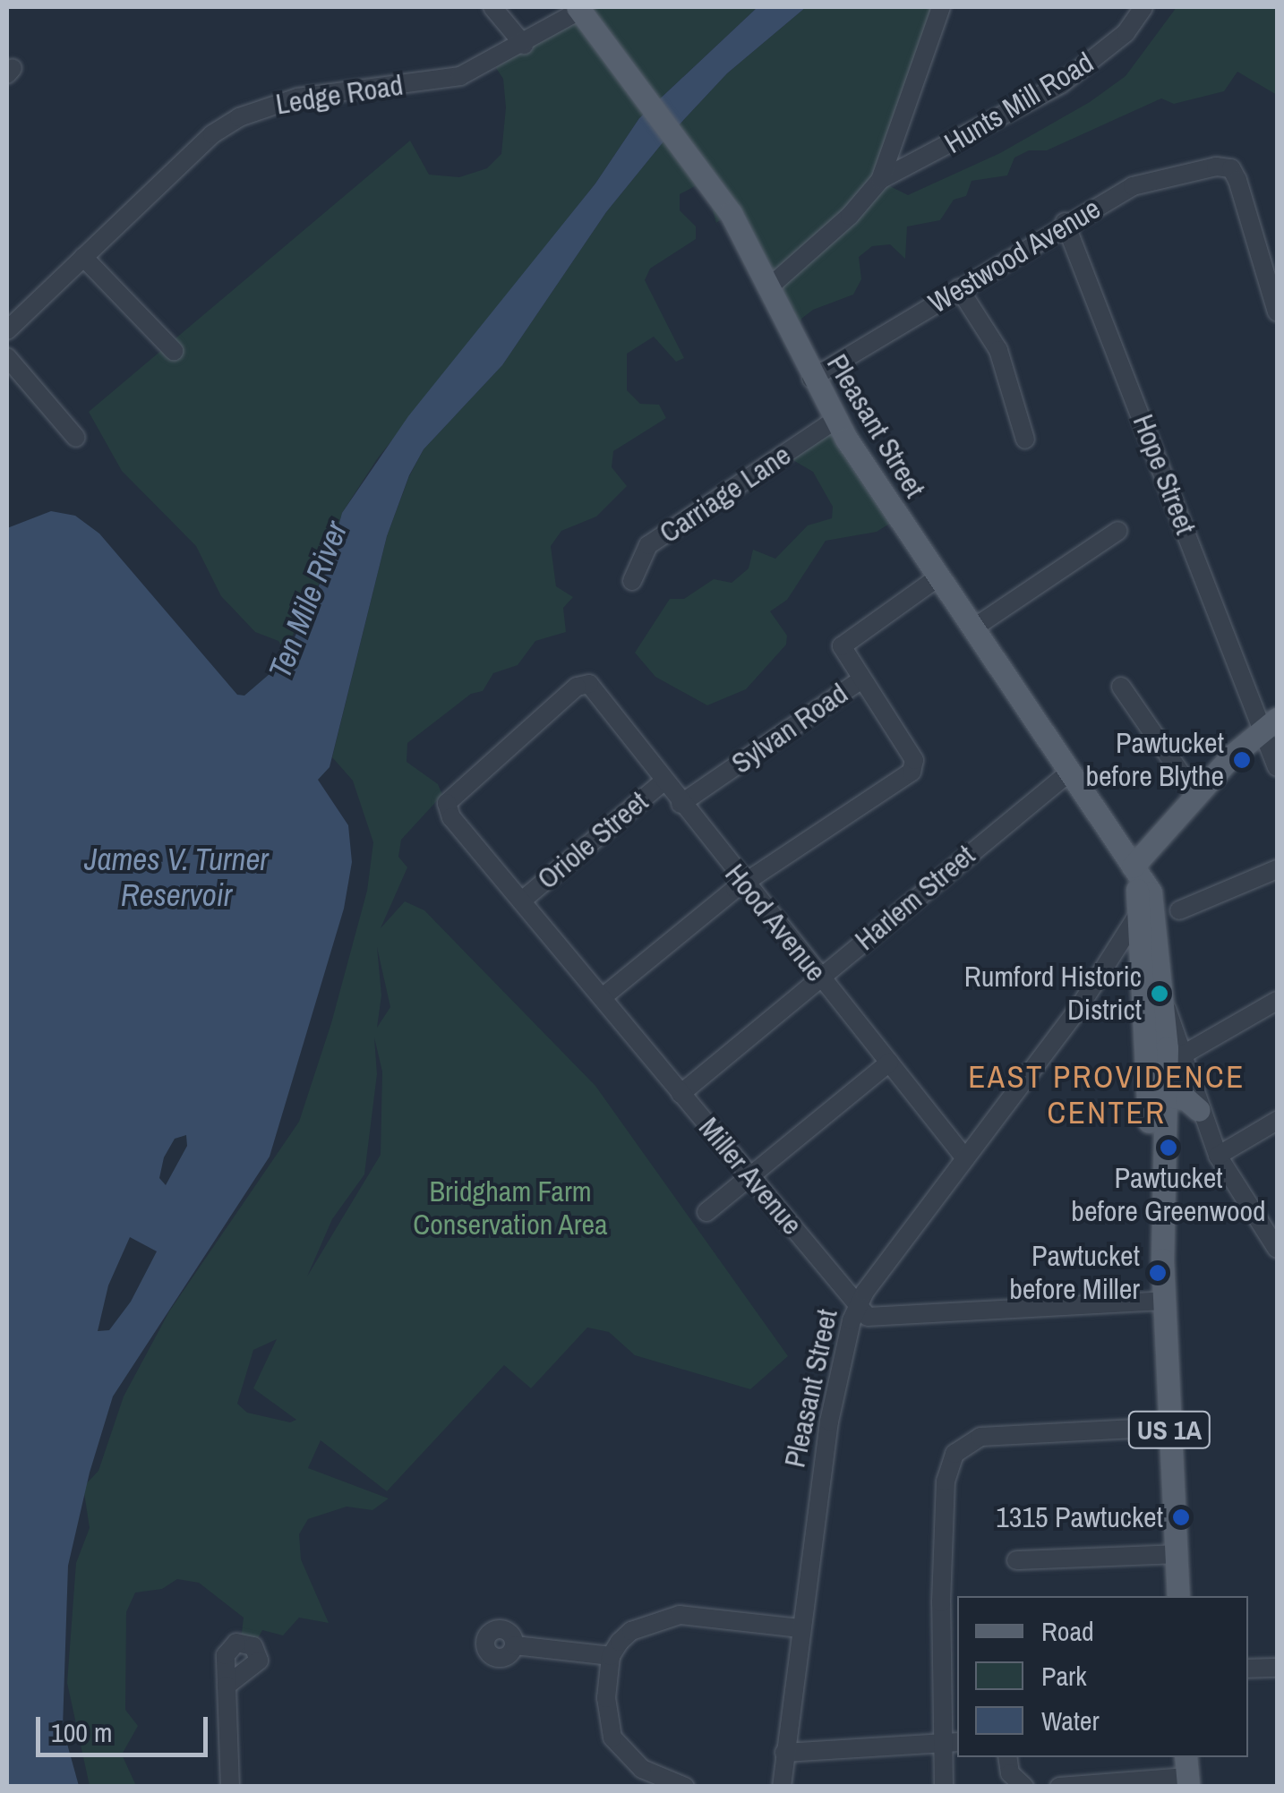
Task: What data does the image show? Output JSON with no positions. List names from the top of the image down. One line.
{"streets":{"main road":["Pleasant Street","US 1A"],"street":["Ledge Road","Hunts Mill Road","Westwood Avenue","Hope Street","Carriage Lane","Sylvan Road","Oriole Street","Harlem Street","Hood Avenue","Miller Avenue"]},"crossings":[["Ledge Road","Pleasant Street"],["Hunts Mill Road","Pleasant Street"],["Westwood Avenue","Pleasant Street"],["Westwood Avenue","Hope Street"],["Pleasant Street","Carriage Lane"],["Pleasant Street","Sylvan Road"],["Pleasant Street","Harlem Street"],["Pleasant Street","Hood Avenue"],["Pleasant Street","Miller Avenue"],["Pleasant Street","US 1A"],["Sylvan Road","Hood Avenue"],["Oriole Street","Hood Avenue"],["Oriole Street","Miller Avenue"],["Harlem Street","Hood Avenue"],["Harlem Street","Miller Avenue"],["Hood Avenue","Miller Avenue"]],"districts":["EAST PROVIDENCE CENTER"],"water":["Ten Mile River","James V. Turner Reservoir"],"parks":["Bridgham Farm Conservation Area"],"places":["Pawtucket before Blythe","Rumford Historic District","Pawtucket before Greenwood","Pawtucket before Miller","1315 Pawtucket"],"legend":["Road","Park","Water"],"scale_bar":"100 m"}
